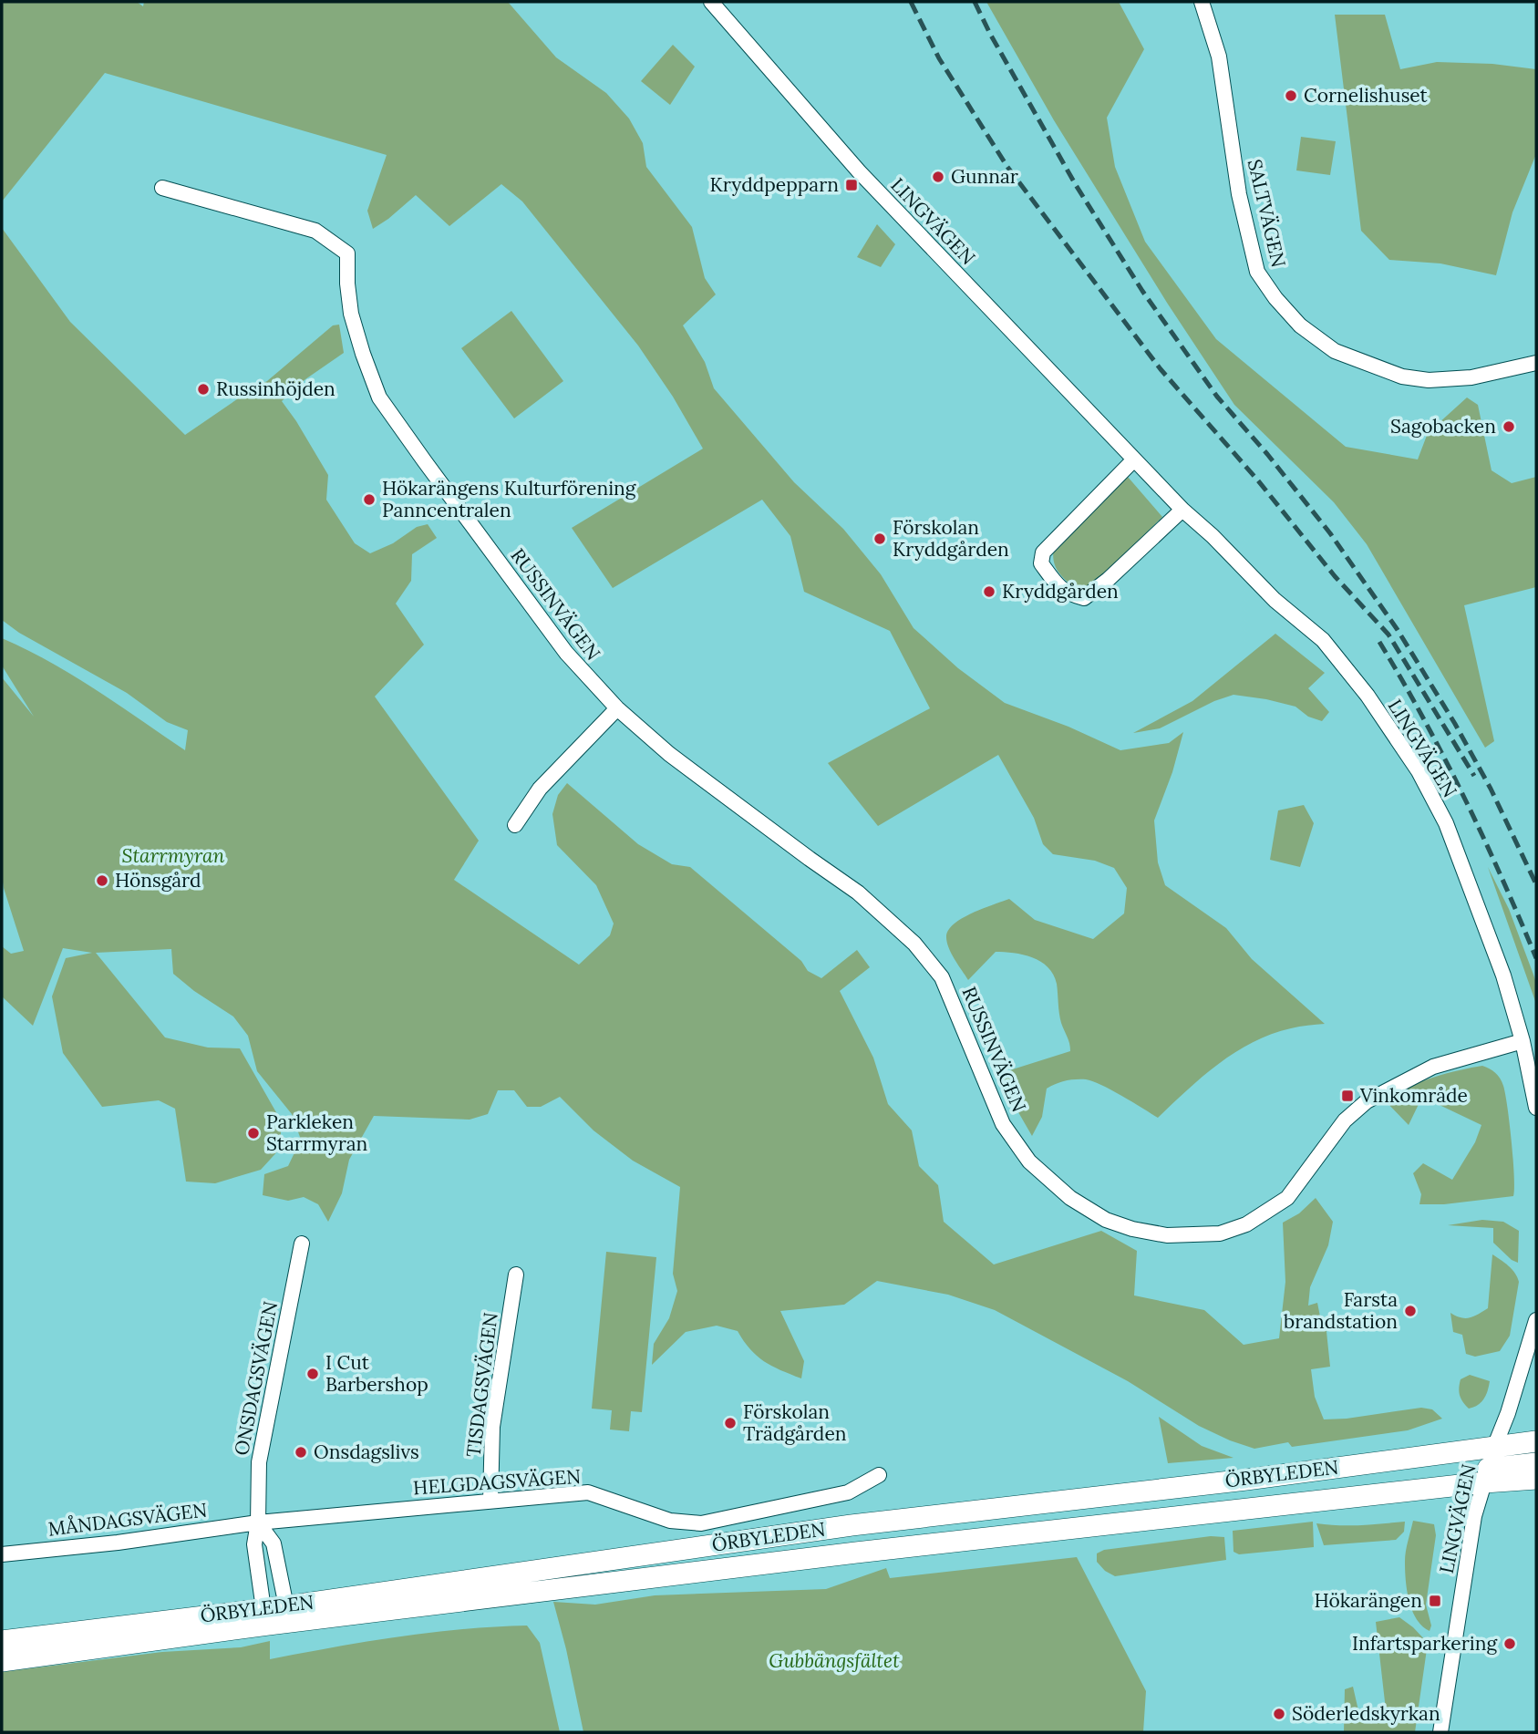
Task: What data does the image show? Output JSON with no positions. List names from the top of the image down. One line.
{"streets":{"main road":["ÖRBYLEDEN"],"street":["SALTVÄGEN","LINGVÄGEN","RUSSINVÄGEN","ONSDAGSVÄGEN","TISDAGSVÄGEN","HELGDAGSVÄGEN","MÅNDAGSVÄGEN"]},"crossings":[["LINGVÄGEN","RUSSINVÄGEN"],["LINGVÄGEN","ÖRBYLEDEN"],["ONSDAGSVÄGEN","ÖRBYLEDEN"],["ONSDAGSVÄGEN","HELGDAGSVÄGEN"],["ONSDAGSVÄGEN","MÅNDAGSVÄGEN"],["TISDAGSVÄGEN","HELGDAGSVÄGEN"],["HELGDAGSVÄGEN","MÅNDAGSVÄGEN"]],"parks":["Starrmyran","Gubbängsfältet"],"places":{"other":["Cornelishuset","Gunnar","Russinhöjden","Sagobacken","Hökarängens Kulturförening Panncentralen","Förskolan Kryddgården","Kryddgården","Hönsgård","Parkleken Starrmyran","Farsta brandstation","I Cut Barbershop","Förskolan Trädgården","Onsdagslivs","Infartsparkering","Söderledskyrkan"],"transit":["Kryddpepparn","Vinkområde","Hökarängen"]}}
